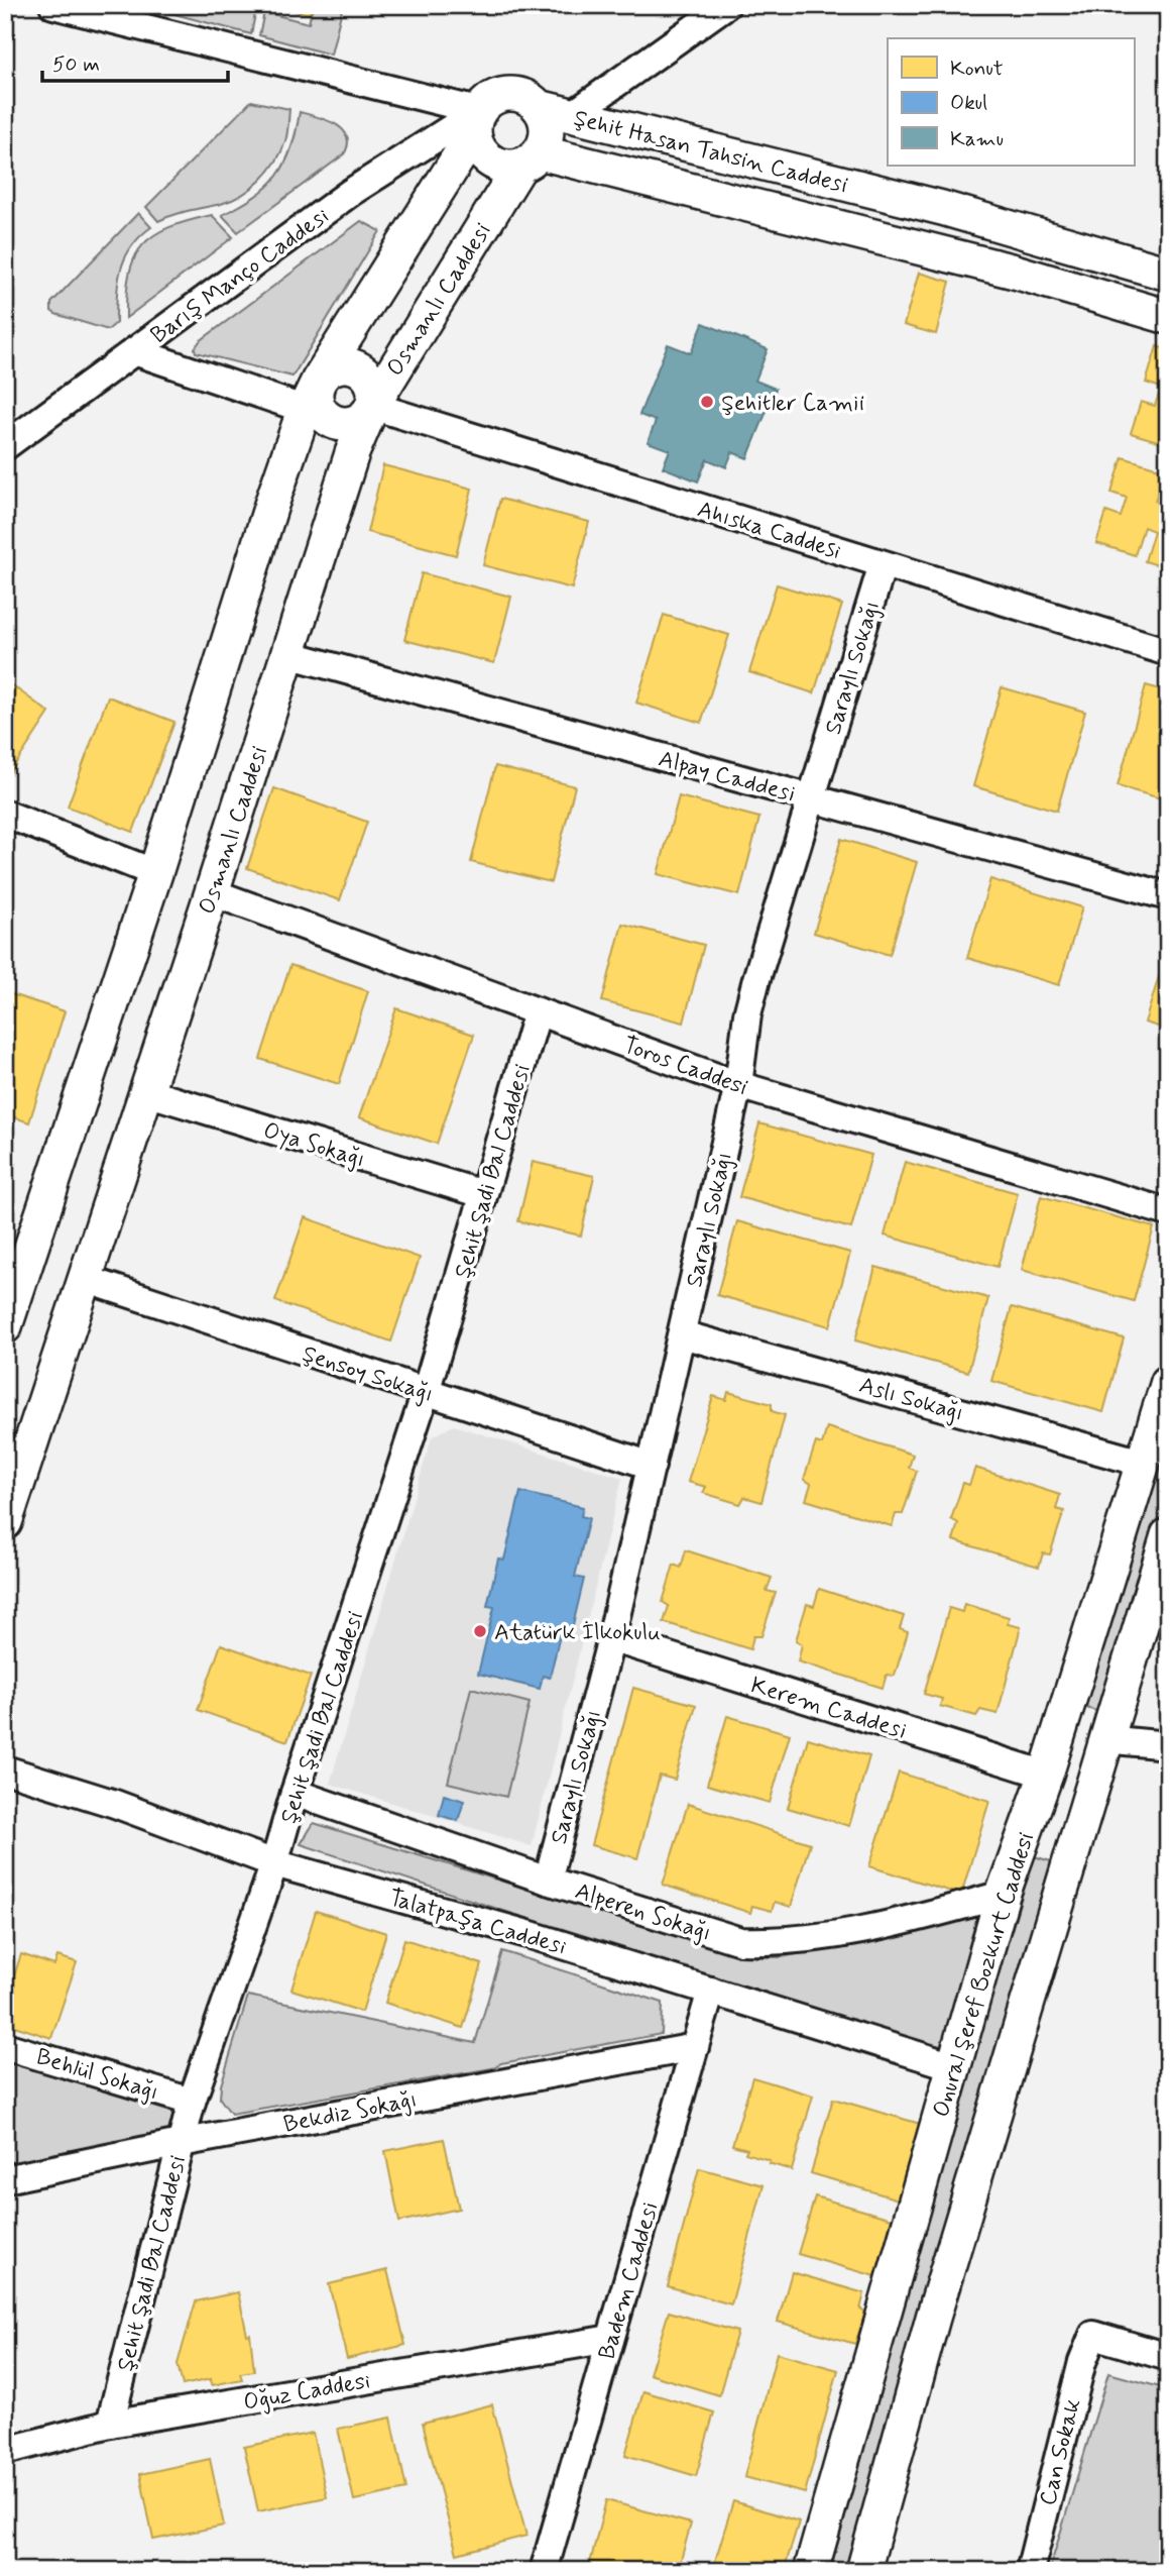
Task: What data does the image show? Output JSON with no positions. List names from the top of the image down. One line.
{"streets":{"main road":["Şehit Hasan Tahsin Caddesi","Osmanlı Caddesi","Onural Şeref Bozkurt Caddesi"],"street":["Barış Manço Caddesi","Ahıska Caddesi","Saraylı Sokağı","Alpay Caddesi","Toros Caddesi","Oya Sokağı","Şehit Şadi Bal Caddesi","Şensoy Sokağı","Aslı Sokağı","Kerem Caddesi","Alperen Sokağı","Talatpaşa Caddesi","Behlül Sokağı","Bekdiz Sokağı","Badem Caddesi","Oğuz Caddesi","Can Sokak"]},"crossings":[["Şehit Hasan Tahsin Caddesi","Barış Manço Caddesi"],["Şehit Hasan Tahsin Caddesi","Osmanlı Caddesi"],["Barış Manço Caddesi","Osmanlı Caddesi"],["Osmanlı Caddesi","Ahıska Caddesi"],["Osmanlı Caddesi","Alpay Caddesi"],["Osmanlı Caddesi","Toros Caddesi"],["Osmanlı Caddesi","Oya Sokağı"],["Osmanlı Caddesi","Şensoy Sokağı"],["Ahıska Caddesi","Saraylı Sokağı"],["Saraylı Sokağı","Alpay Caddesi"],["Saraylı Sokağı","Toros Caddesi"],["Saraylı Sokağı","Şensoy Sokağı"],["Saraylı Sokağı","Aslı Sokağı"],["Saraylı Sokağı","Kerem Caddesi"],["Saraylı Sokağı","Alperen Sokağı"],["Toros Caddesi","Şehit Şadi Bal Caddesi"],["Oya Sokağı","Şehit Şadi Bal Caddesi"],["Şehit Şadi Bal Caddesi","Şensoy Sokağı"],["Şehit Şadi Bal Caddesi","Alperen Sokağı"],["Şehit Şadi Bal Caddesi","Talatpaşa Caddesi"],["Şehit Şadi Bal Caddesi","Behlül Sokağı"],["Şehit Şadi Bal Caddesi","Bekdiz Sokağı"],["Şehit Şadi Bal Caddesi","Oğuz Caddesi"],["Aslı Sokağı","Onural Şeref Bozkurt Caddesi"],["Kerem Caddesi","Onural Şeref Bozkurt Caddesi"],["Alperen Sokağı","Onural Şeref Bozkurt Caddesi"],["Talatpaşa Caddesi","Onural Şeref Bozkurt Caddesi"],["Talatpaşa Caddesi","Badem Caddesi"],["Bekdiz Sokağı","Badem Caddesi"],["Badem Caddesi","Oğuz Caddesi"]],"places":["Şehitler Camii","Atatürk İlkokulu"],"legend":["Konut","Okul","Kamu"],"scale_bar":"50 m"}
